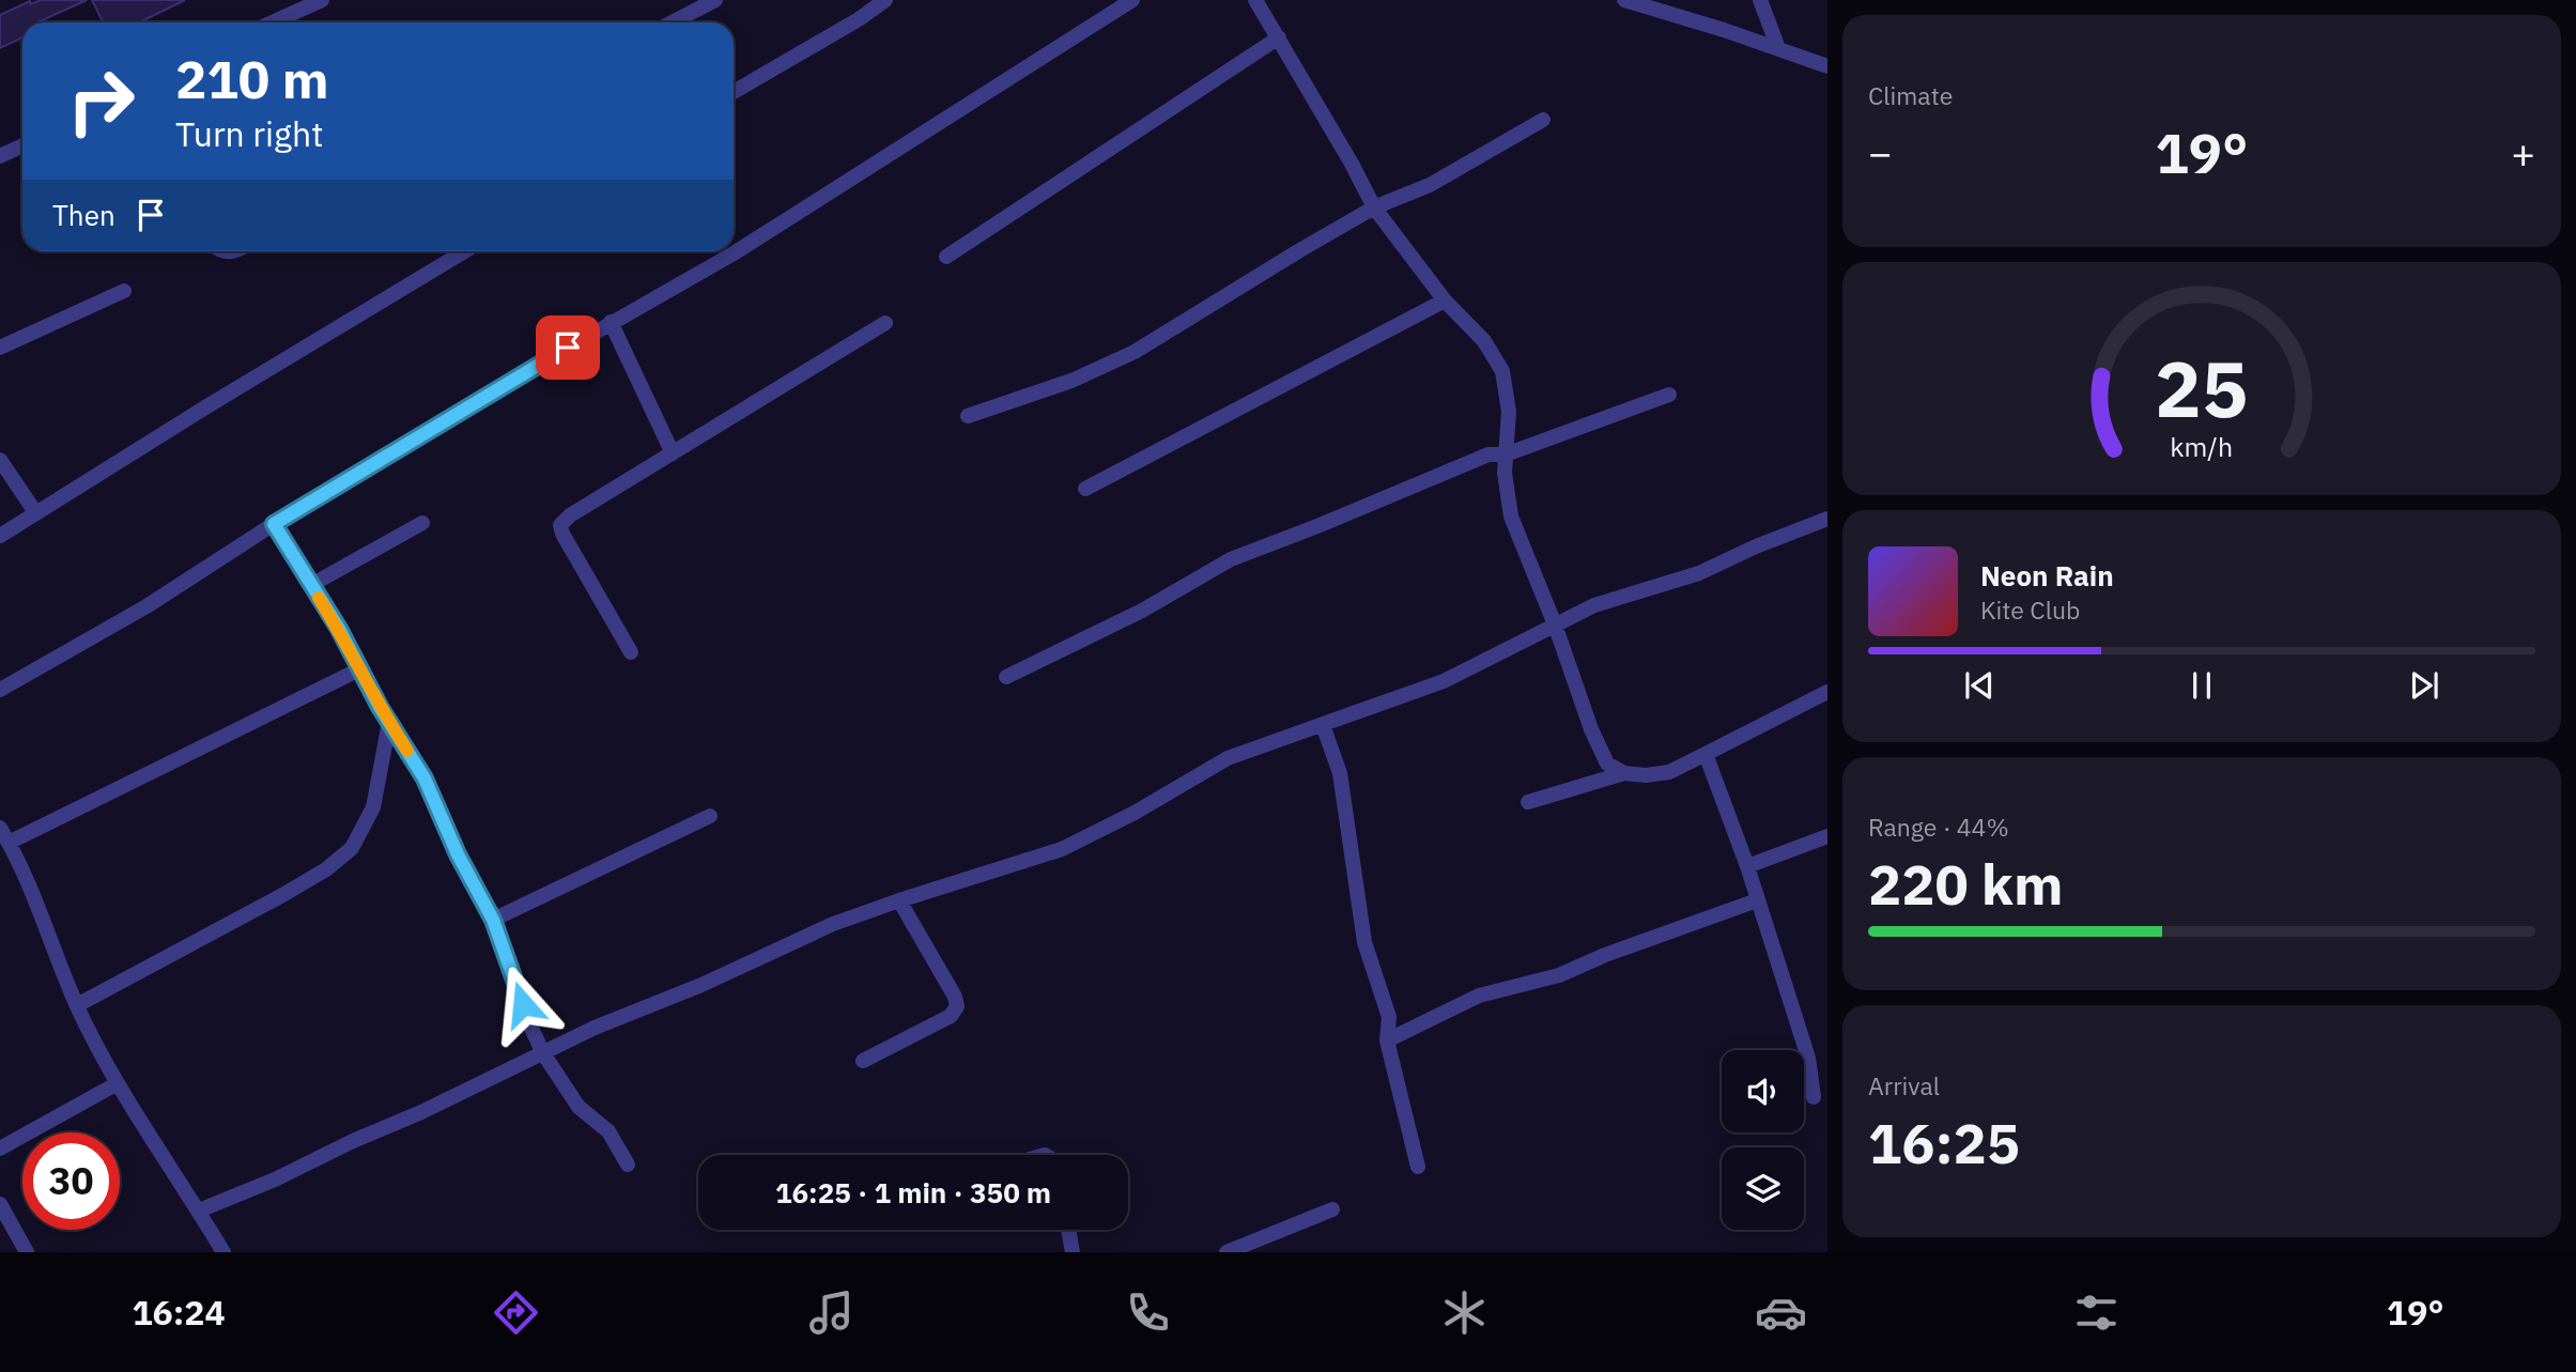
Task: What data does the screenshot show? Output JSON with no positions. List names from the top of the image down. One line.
{"page":{"tile":["Climate",["Range · 44%","220 km"],["Arrival","16:25"]],"turn":["210 m","Turn right"],"heat":["−","19°","+"],"then":"Then","song":["Neon Rain","Kite Club"],"limit":"30","trip":"16:25 · 1 min · 350 m","tabs":["16:24","19°"],"gauge":["25","km/h"]}}
